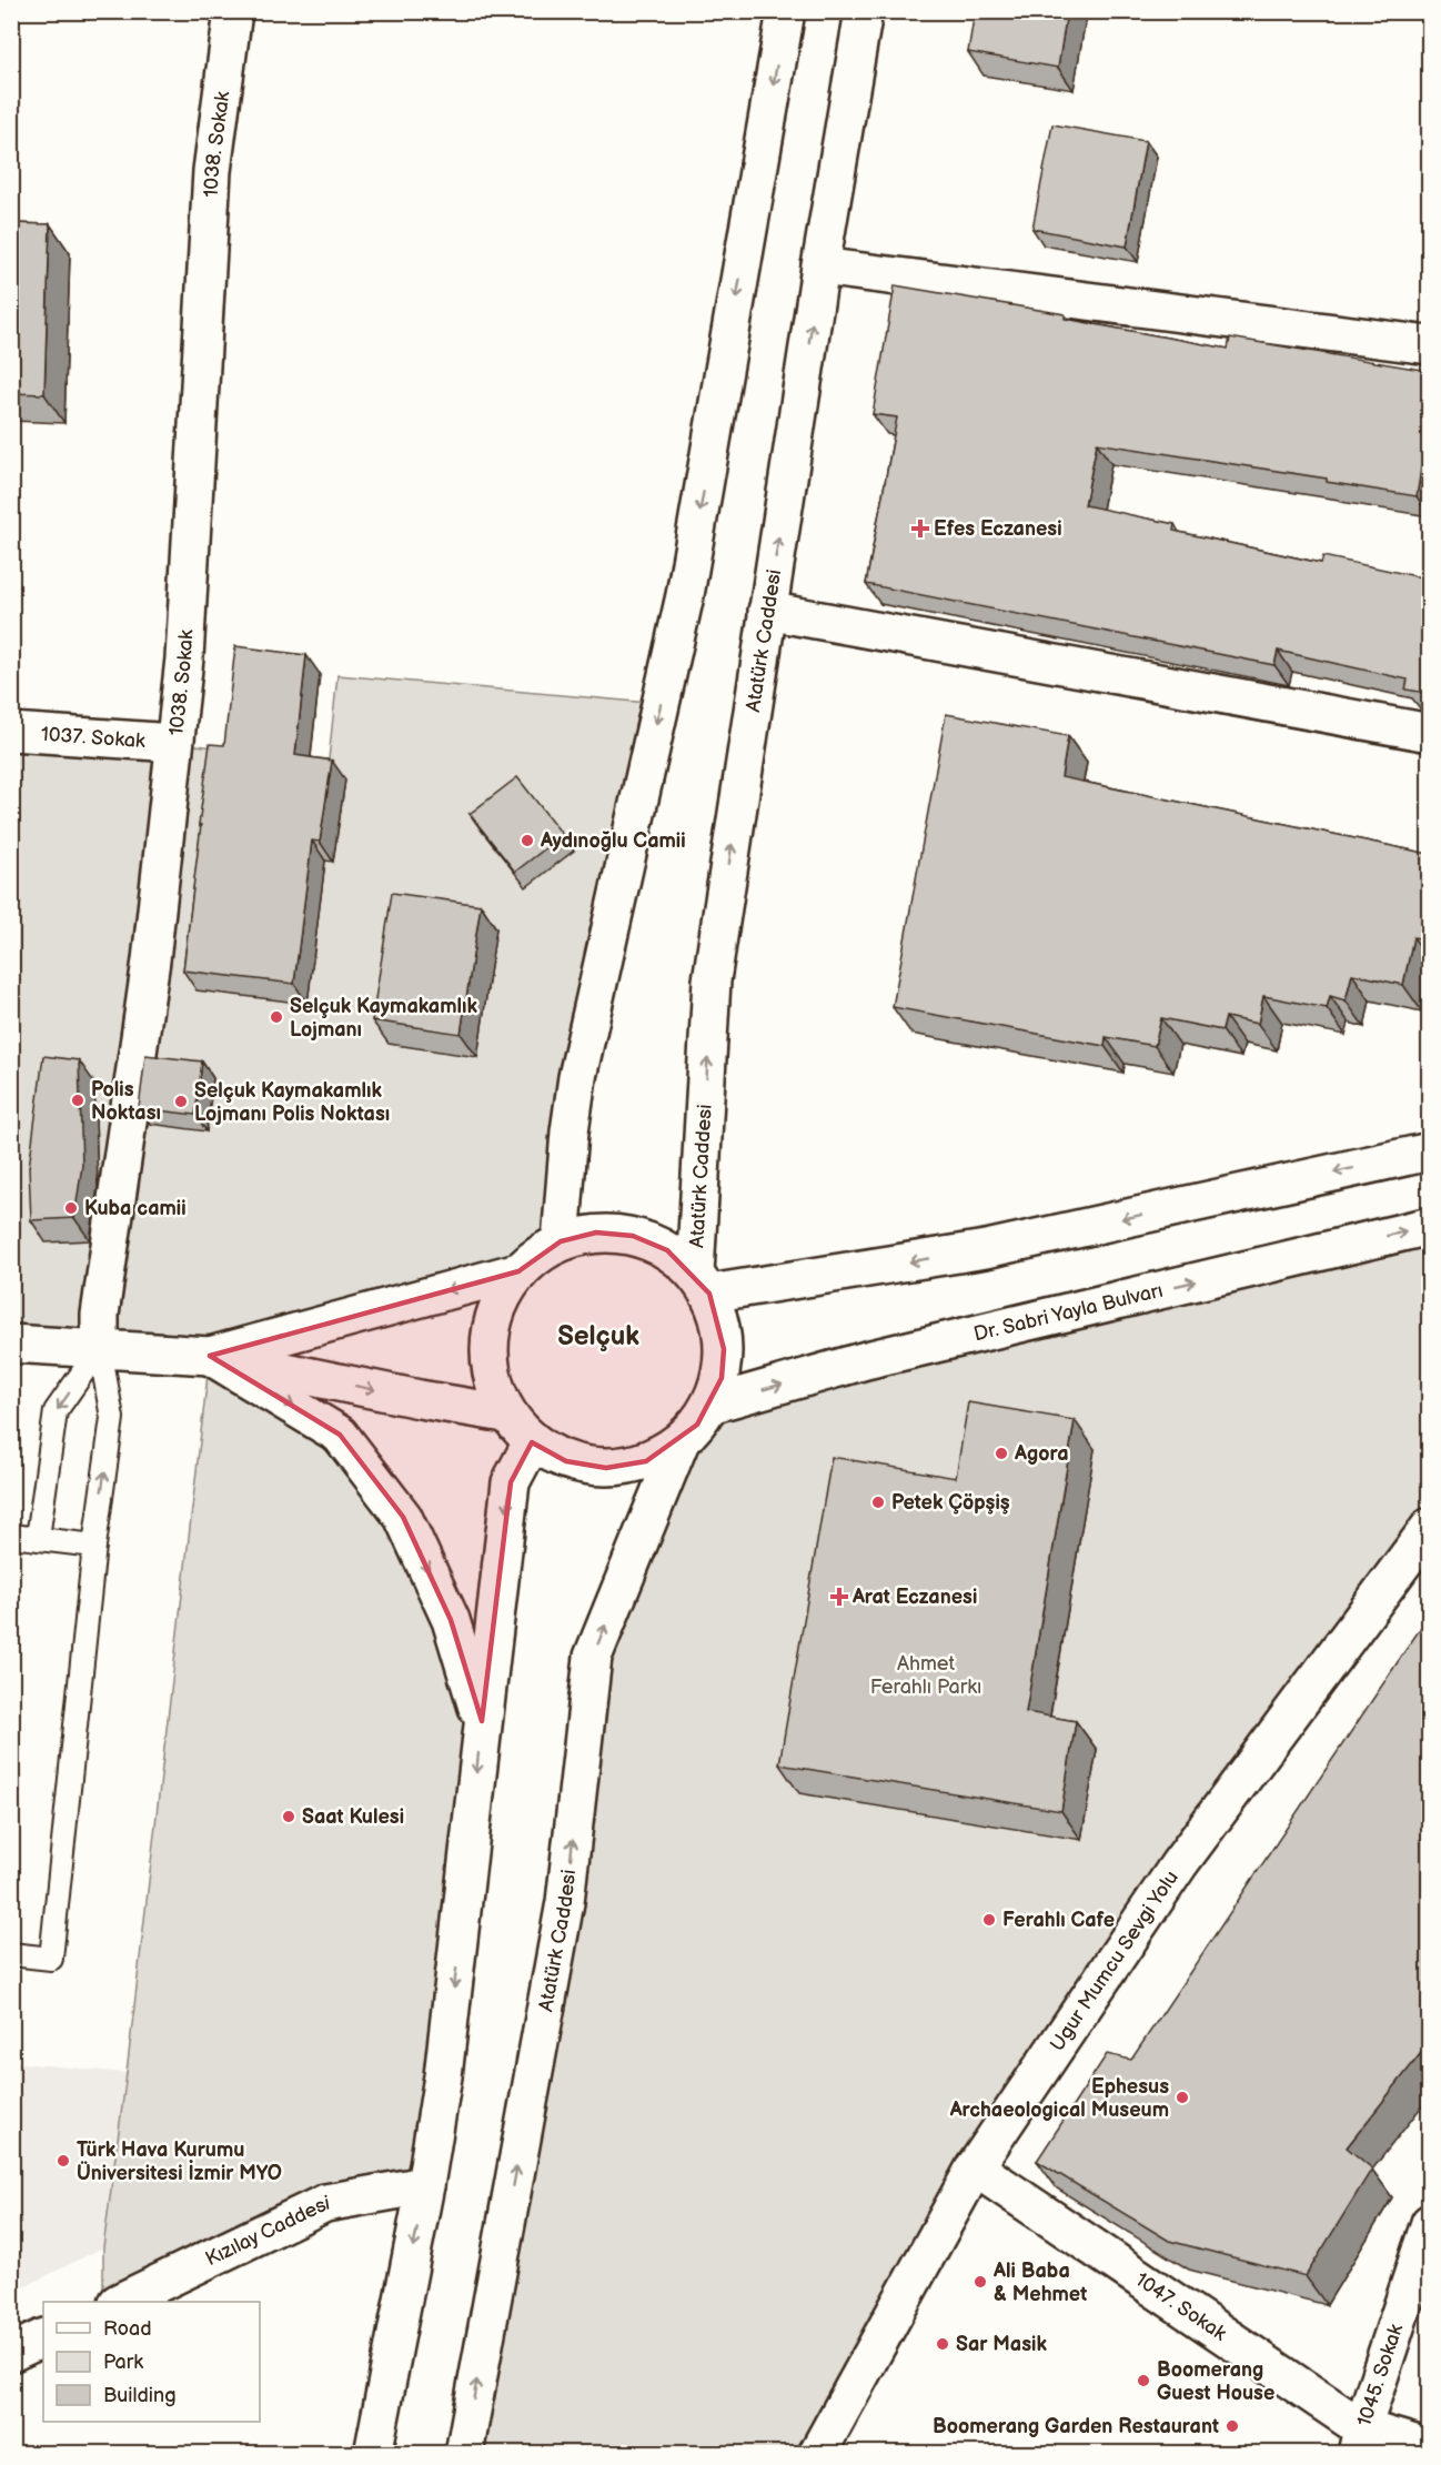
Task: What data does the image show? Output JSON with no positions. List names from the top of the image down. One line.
{"streets":{"main road":["1038. Sokak","Atatürk Caddesi","1037. Sokak","Dr. Sabri Yayla Bulvarı","Ugur Mumcu Sevgi Yolu","Kızılay Caddesi","1047. Sokak","1045. Sokak"]},"crossings":[["1038. Sokak","1037. Sokak"],["Atatürk Caddesi","Dr. Sabri Yayla Bulvarı"],["Ugur Mumcu Sevgi Yolu","1047. Sokak"],["1047. Sokak","1045. Sokak"]],"districts":["Selçuk"],"parks":["Ahmet Ferahlı Parkı"],"places":{"health":["Efes Eczanesi","Arat Eczanesi"],"other":["Aydınoğlu Camii","Selçuk Kaymakamlık Lojmanı","Polis Noktası","Selçuk Kaymakamlık Lojmanı Polis Noktası","Kuba camii","Agora","Petek Çöpşiş","Saat Kulesi","Ferahlı Cafe","Ephesus Archaeological Museum","Türk Hava Kurumu Üniversitesi İzmir MYO","Ali Baba & Mehmet","Sar Masik","Boomerang Guest House","Boomerang Garden Restaurant"]},"legend":["Road","Park","Building"]}
